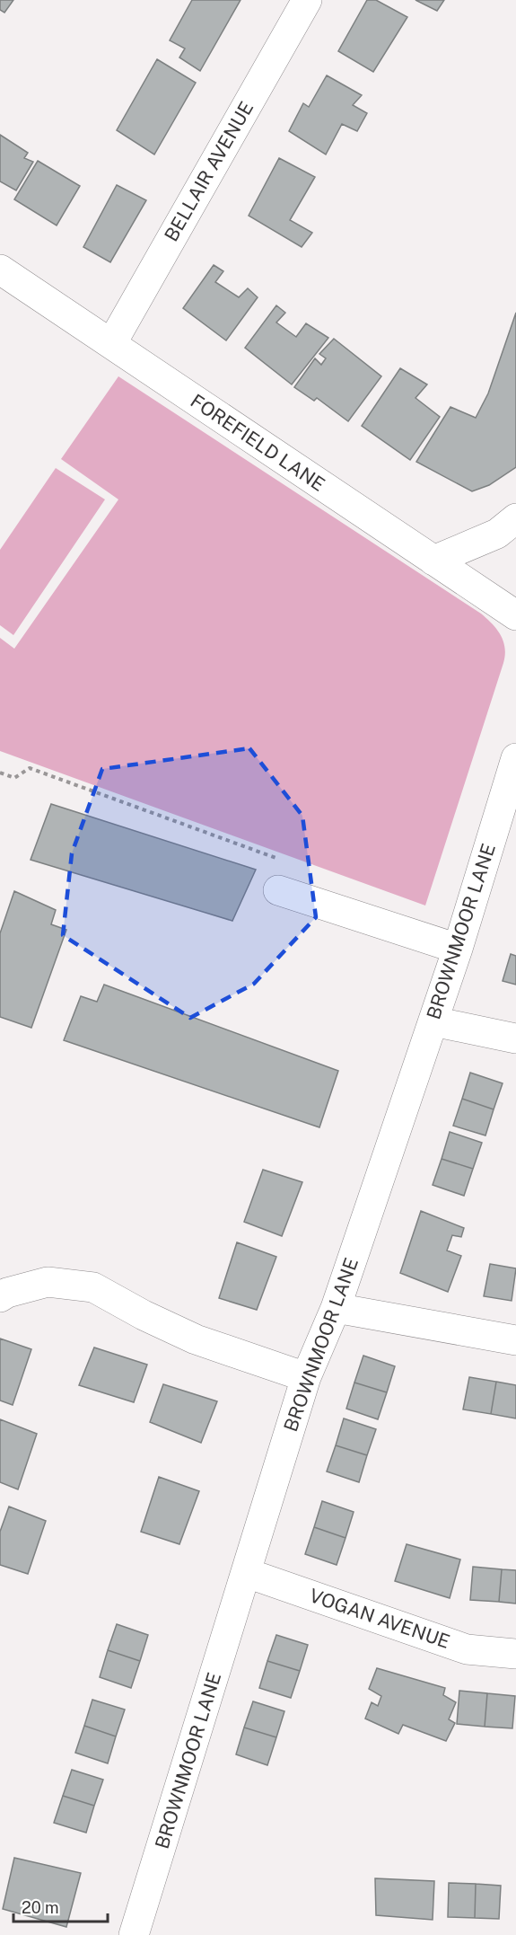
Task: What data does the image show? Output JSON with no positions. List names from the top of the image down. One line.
{"streets":{"street":["BELLAIR AVENUE","FOREFIELD LANE","BROWNMOOR LANE","VOGAN AVENUE"]},"crossings":[["BELLAIR AVENUE","FOREFIELD LANE"],["BROWNMOOR LANE","VOGAN AVENUE"]],"scale_bar":"20 m"}
